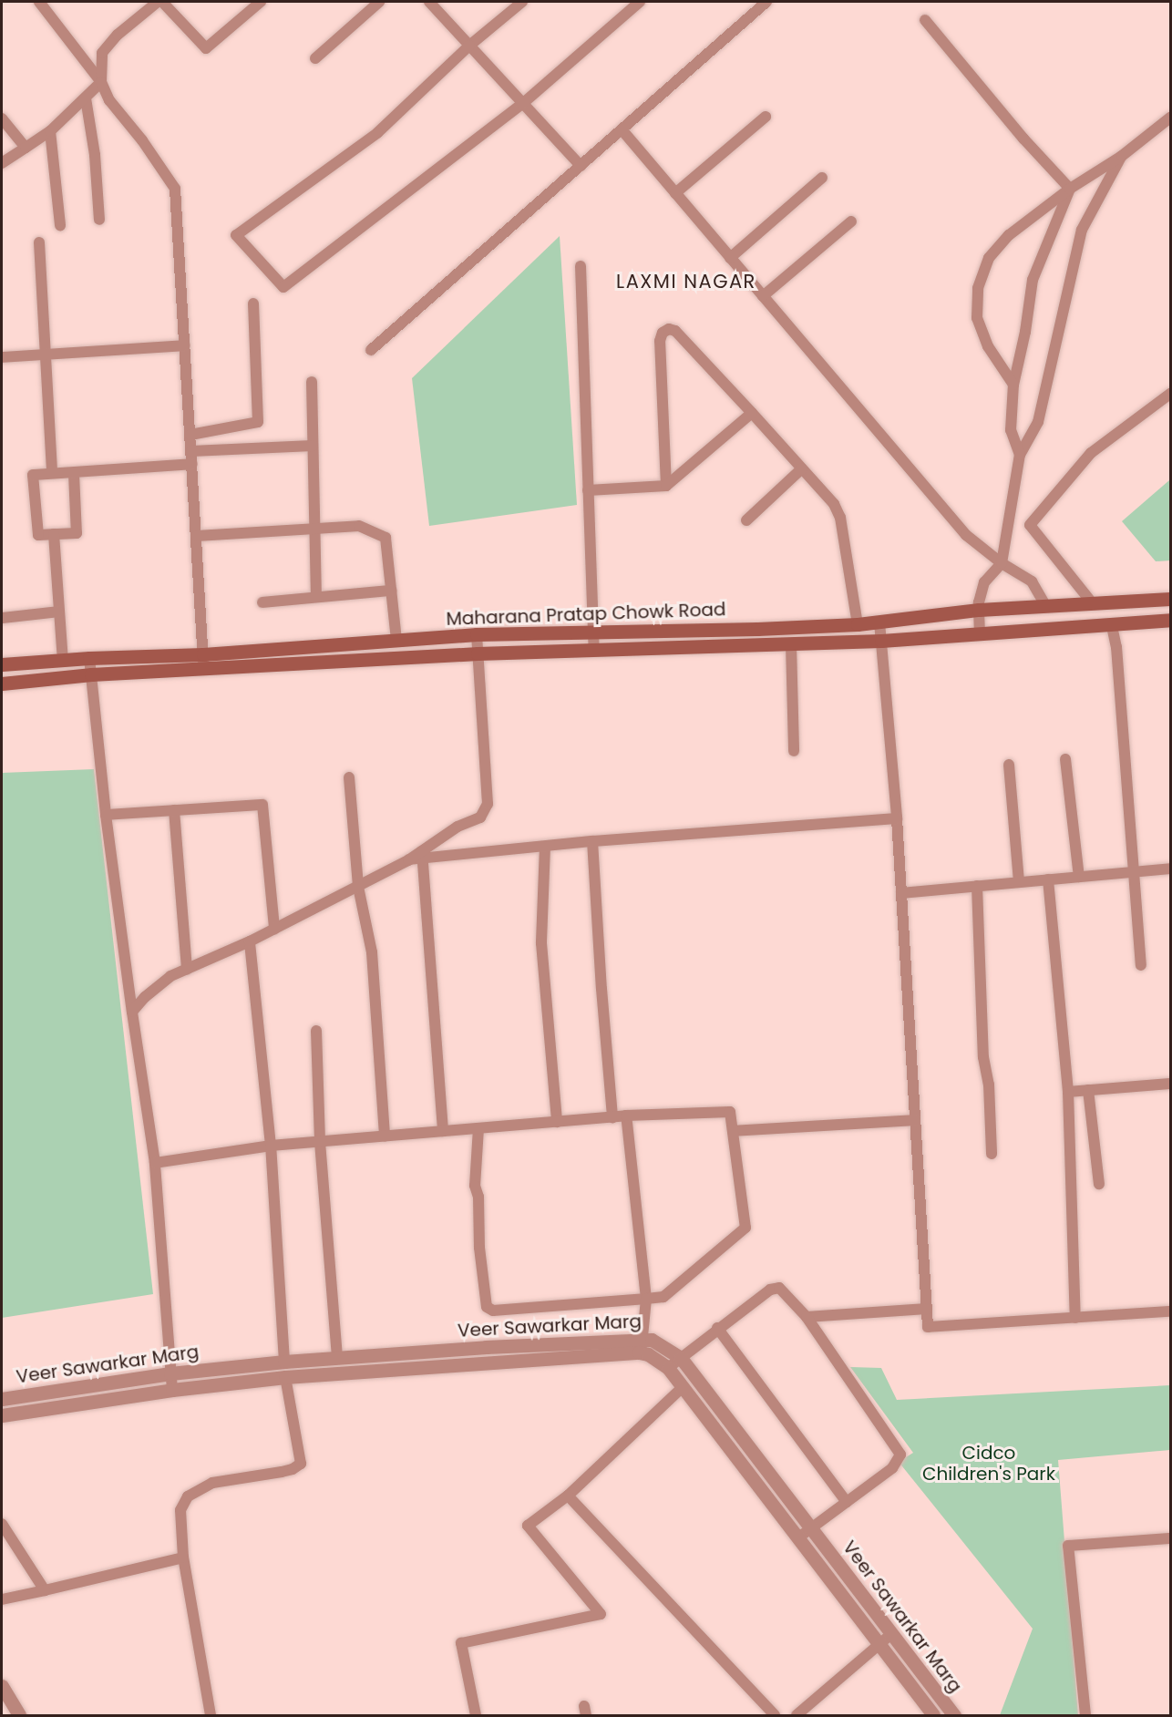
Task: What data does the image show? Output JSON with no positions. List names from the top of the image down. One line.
{"streets":{"main road":["Maharana Pratap Chowk Road"],"street":["Veer Sawarkar Marg"]},"districts":["LAXMI NAGAR"],"parks":["Cidco Children's Park"]}
